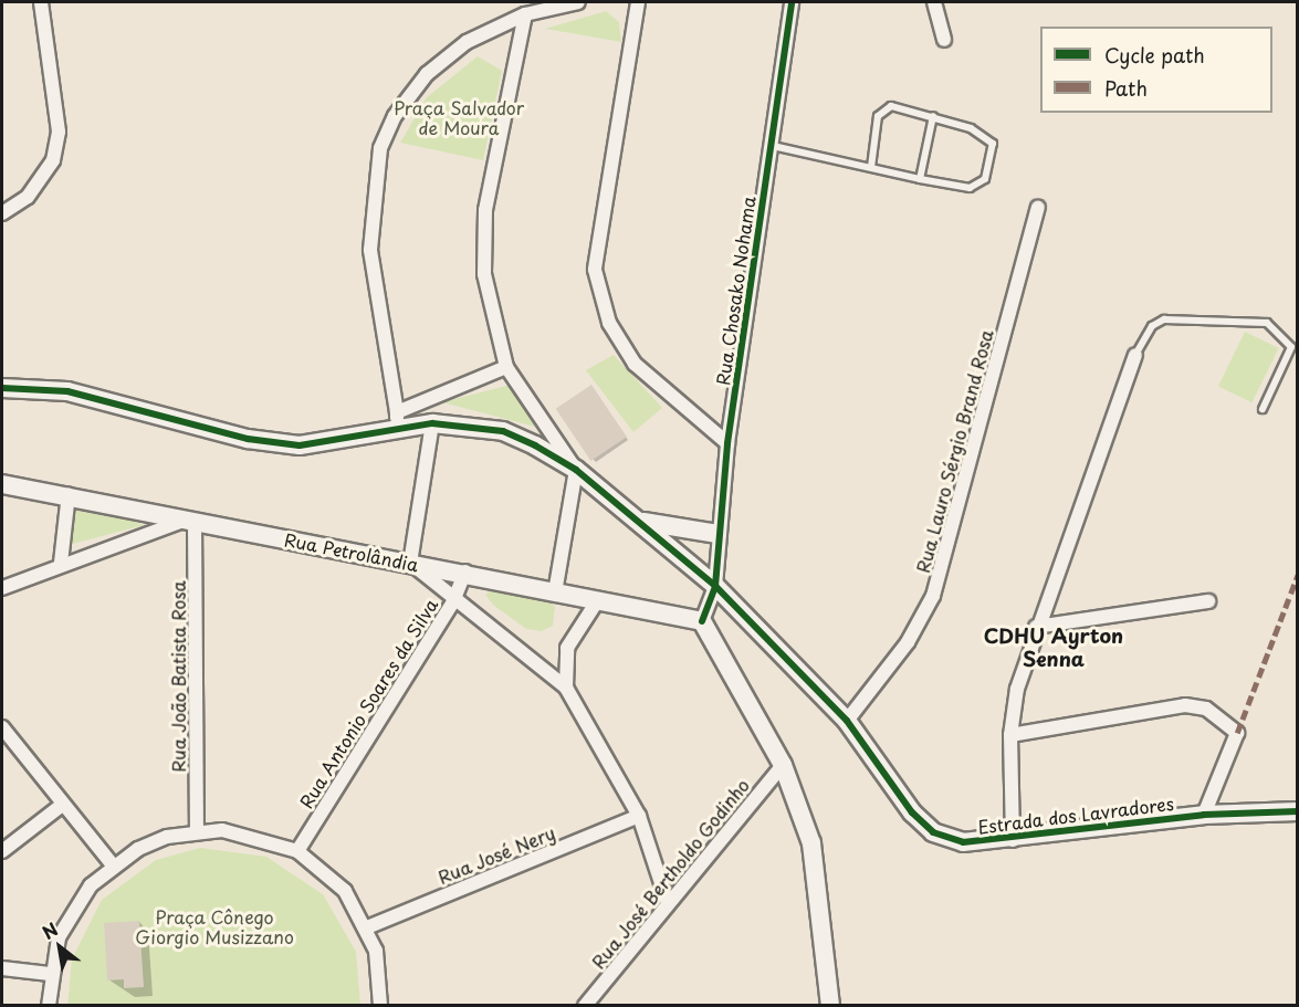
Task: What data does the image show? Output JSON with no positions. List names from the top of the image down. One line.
{"streets":{"street":["Rua Chosako Nohama","Rua Lauro Sérgio Brand Rosa","Rua Petrolândia","Rua João Batista Rosa","Rua Antonio Soares da Silva","Estrada dos Lavradores","Rua José Nery","Rua José Bertholdo Godinho"]},"crossings":[["Rua Chosako Nohama","Rua Petrolândia"],["Rua Chosako Nohama","Estrada dos Lavradores"],["Rua Lauro Sérgio Brand Rosa","Estrada dos Lavradores"],["Rua Petrolândia","Rua João Batista Rosa"],["Rua Petrolândia","Rua Antonio Soares da Silva"]],"districts":["CDHU Ayrton Senna"],"parks":["Praça Salvador de Moura","Praça Cônego Giorgio Musizzano"],"legend":["Cycle path","Path"],"north":"top left"}
